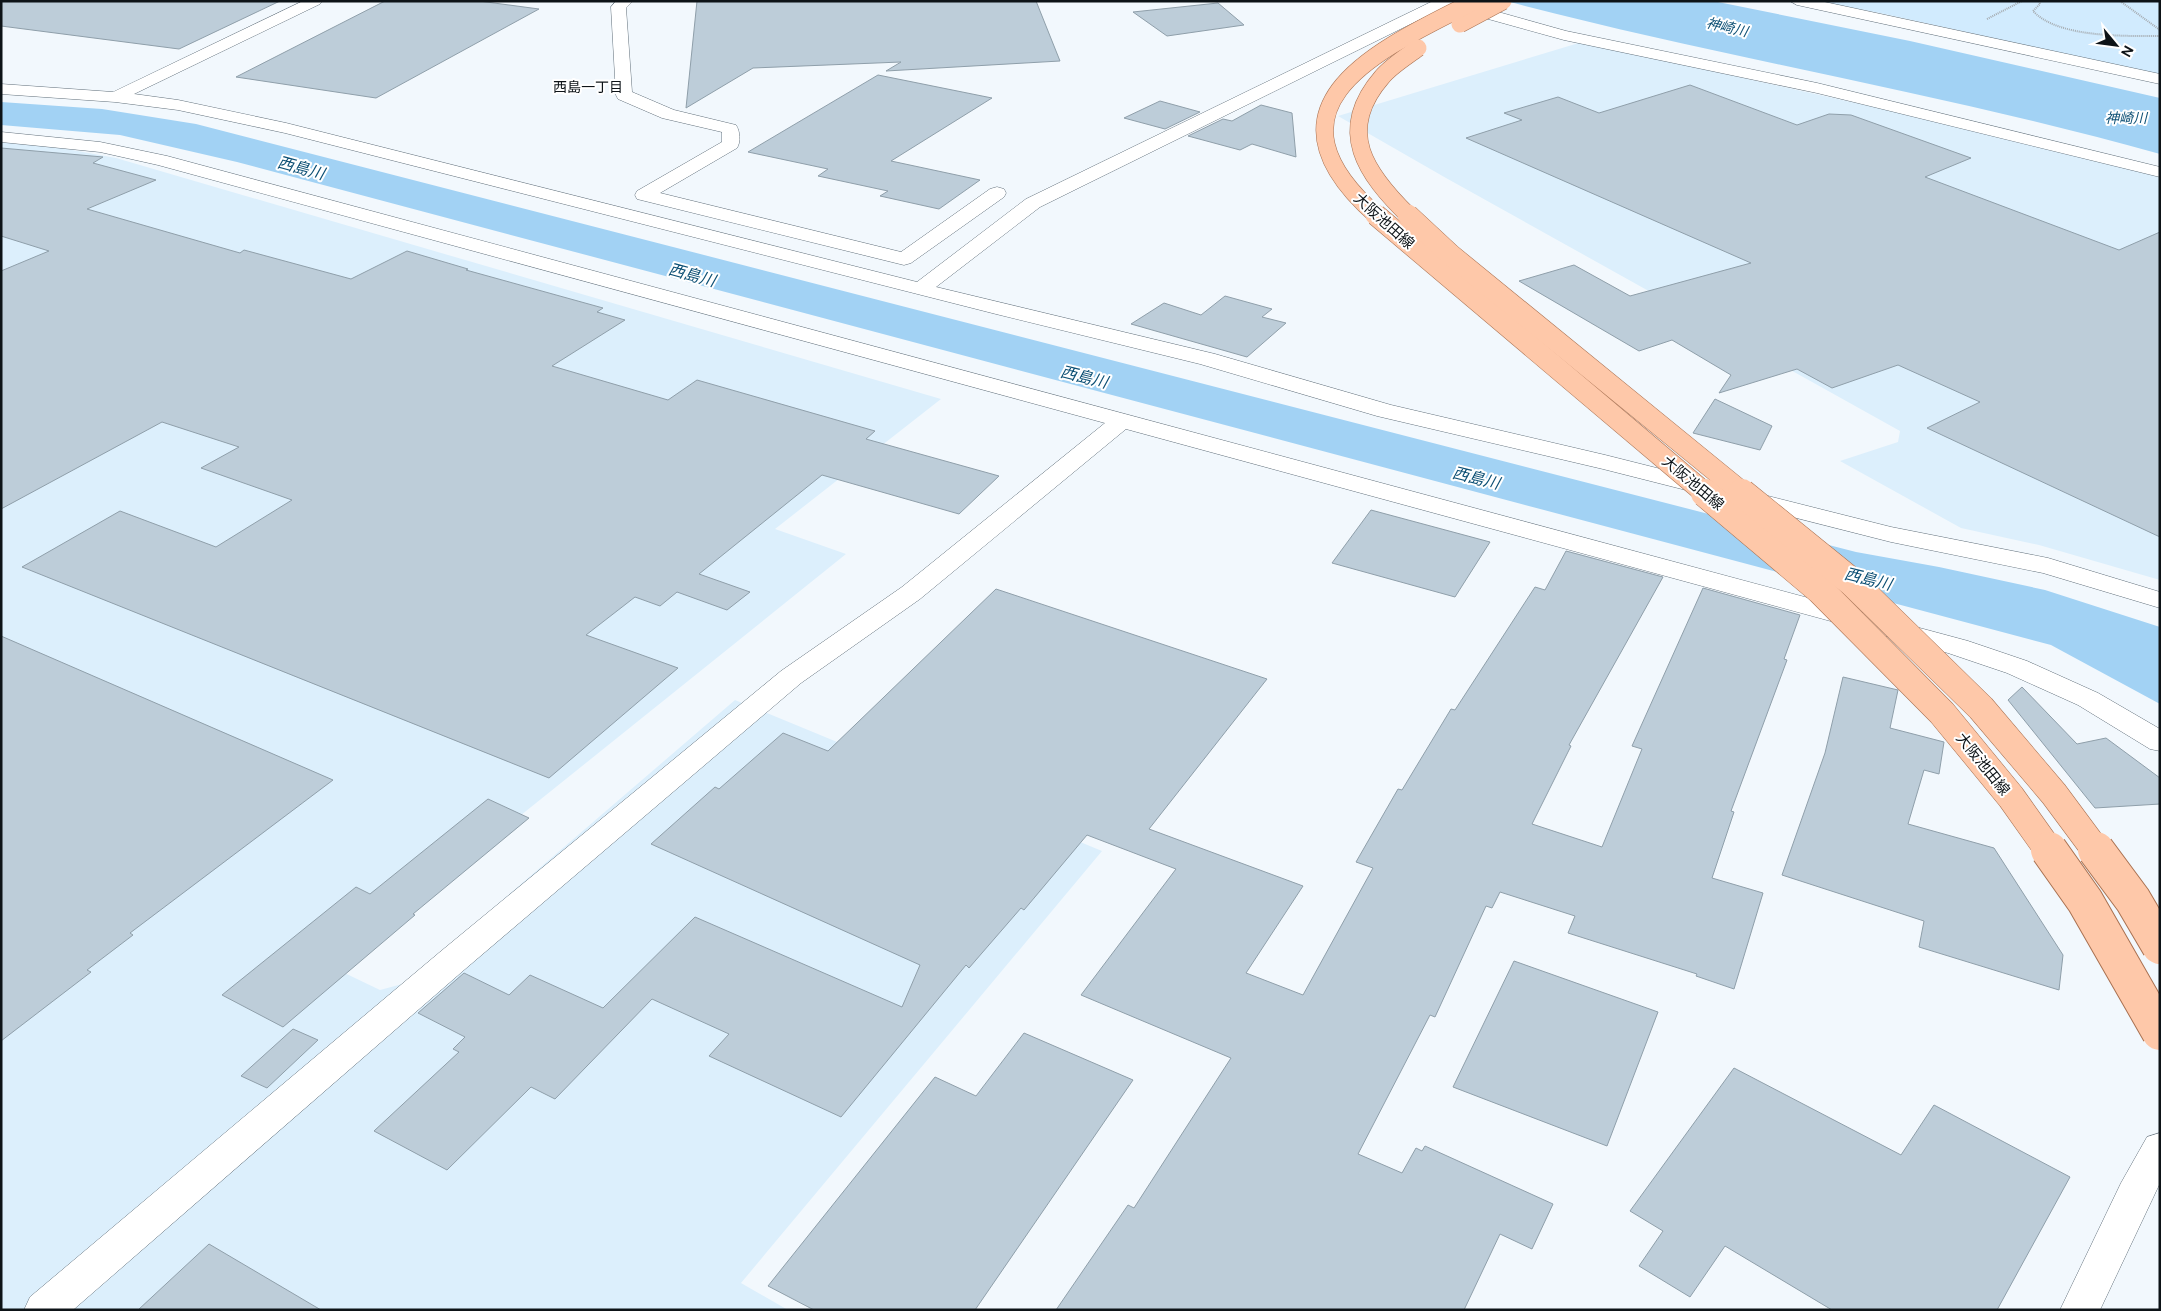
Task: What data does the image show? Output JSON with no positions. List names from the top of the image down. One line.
{"streets":{"main road":["大阪池田線"]},"districts":["西島一丁目"],"water":["神崎川","西島川"],"north":"bottom right"}
